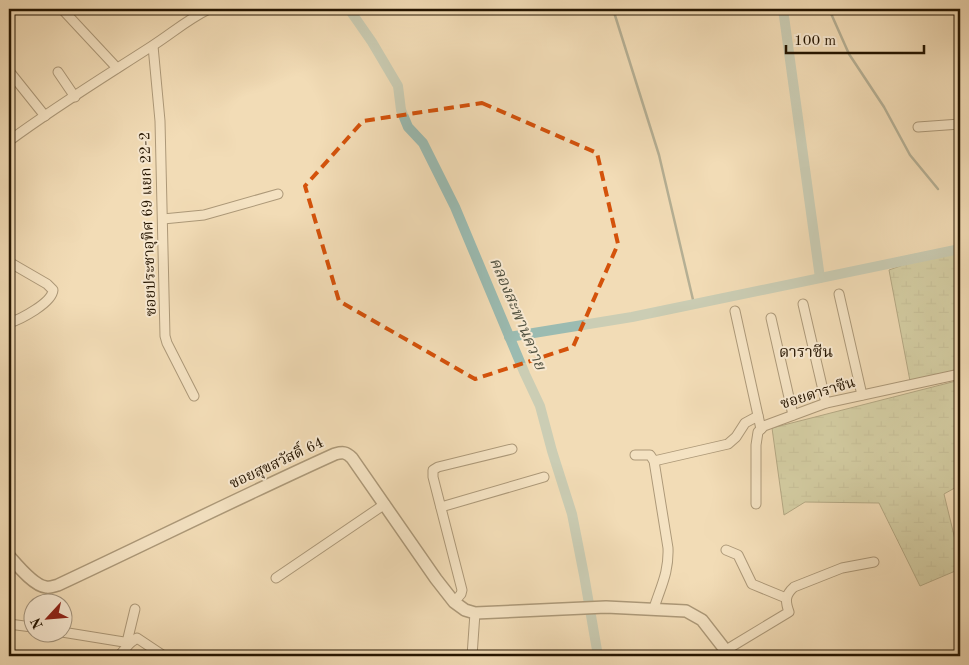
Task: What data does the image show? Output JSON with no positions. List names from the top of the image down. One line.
{"streets":{"street":["ซอยประชาอุทิศ 69 แยก 22-2","ซอยดาราซีน","ซอยสุขสวัสดิ์ 64"]},"districts":["ดาราซีน"],"water":["คลองสะพานควาย"],"scale_bar":"100 m","north":"bottom left"}
